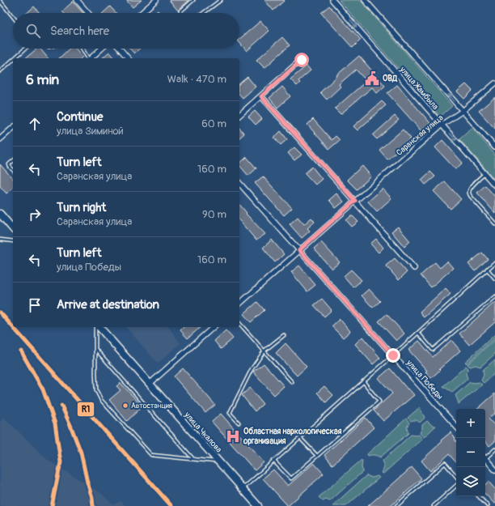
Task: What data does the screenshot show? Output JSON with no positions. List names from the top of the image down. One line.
{"streets":{"main road":["улица Чкалова"],"street":["улица Жамбыла","Саранская улица","улица Победы"]},"crossings":[["улица Жамбыла","Саранская улица"],["Саранская улица","улица Победы"]],"places":{"public building":["ОВД"],"other":["Автостанция"],"hospital":["Областная наркологическая организация"]},"lines":["transit line R1"],"page":{"search":"Search here","heading":["6 min","Walk · 470 m"],"list":[["Continue","улица Зиминой","60 m"],["Turn left","Саранская улица","160 m"],["Turn right","Саранская улица","90 m"],["Turn left","улица Победы","160 m"],"Arrive at destination"],"map_buttons":["+","−"]}}
